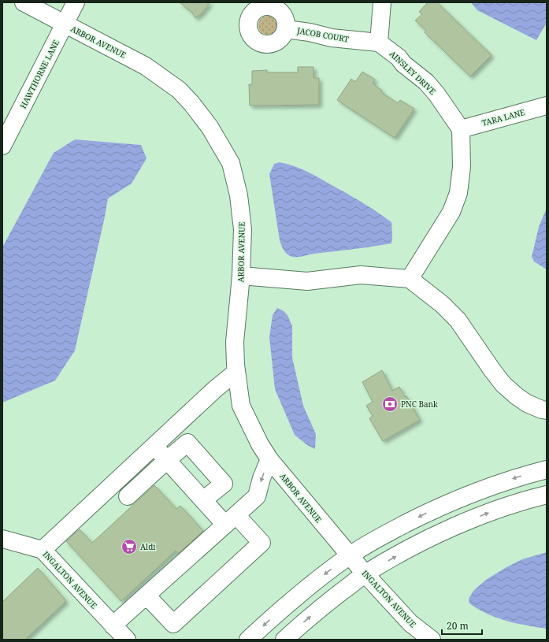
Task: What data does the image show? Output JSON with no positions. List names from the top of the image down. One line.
{"streets":{"street":["JACOB COURT","ARBOR AVENUE","AINSLEY DRIVE","HAWTHORNE LANE","TARA LANE","INGALTON AVENUE"]},"crossings":[["JACOB COURT","AINSLEY DRIVE"],["ARBOR AVENUE","HAWTHORNE LANE"],["ARBOR AVENUE","INGALTON AVENUE"],["AINSLEY DRIVE","TARA LANE"]],"places":{"bank":["PNC Bank"],"supermarket":["Aldi"]},"scale_bar":"20 m"}
